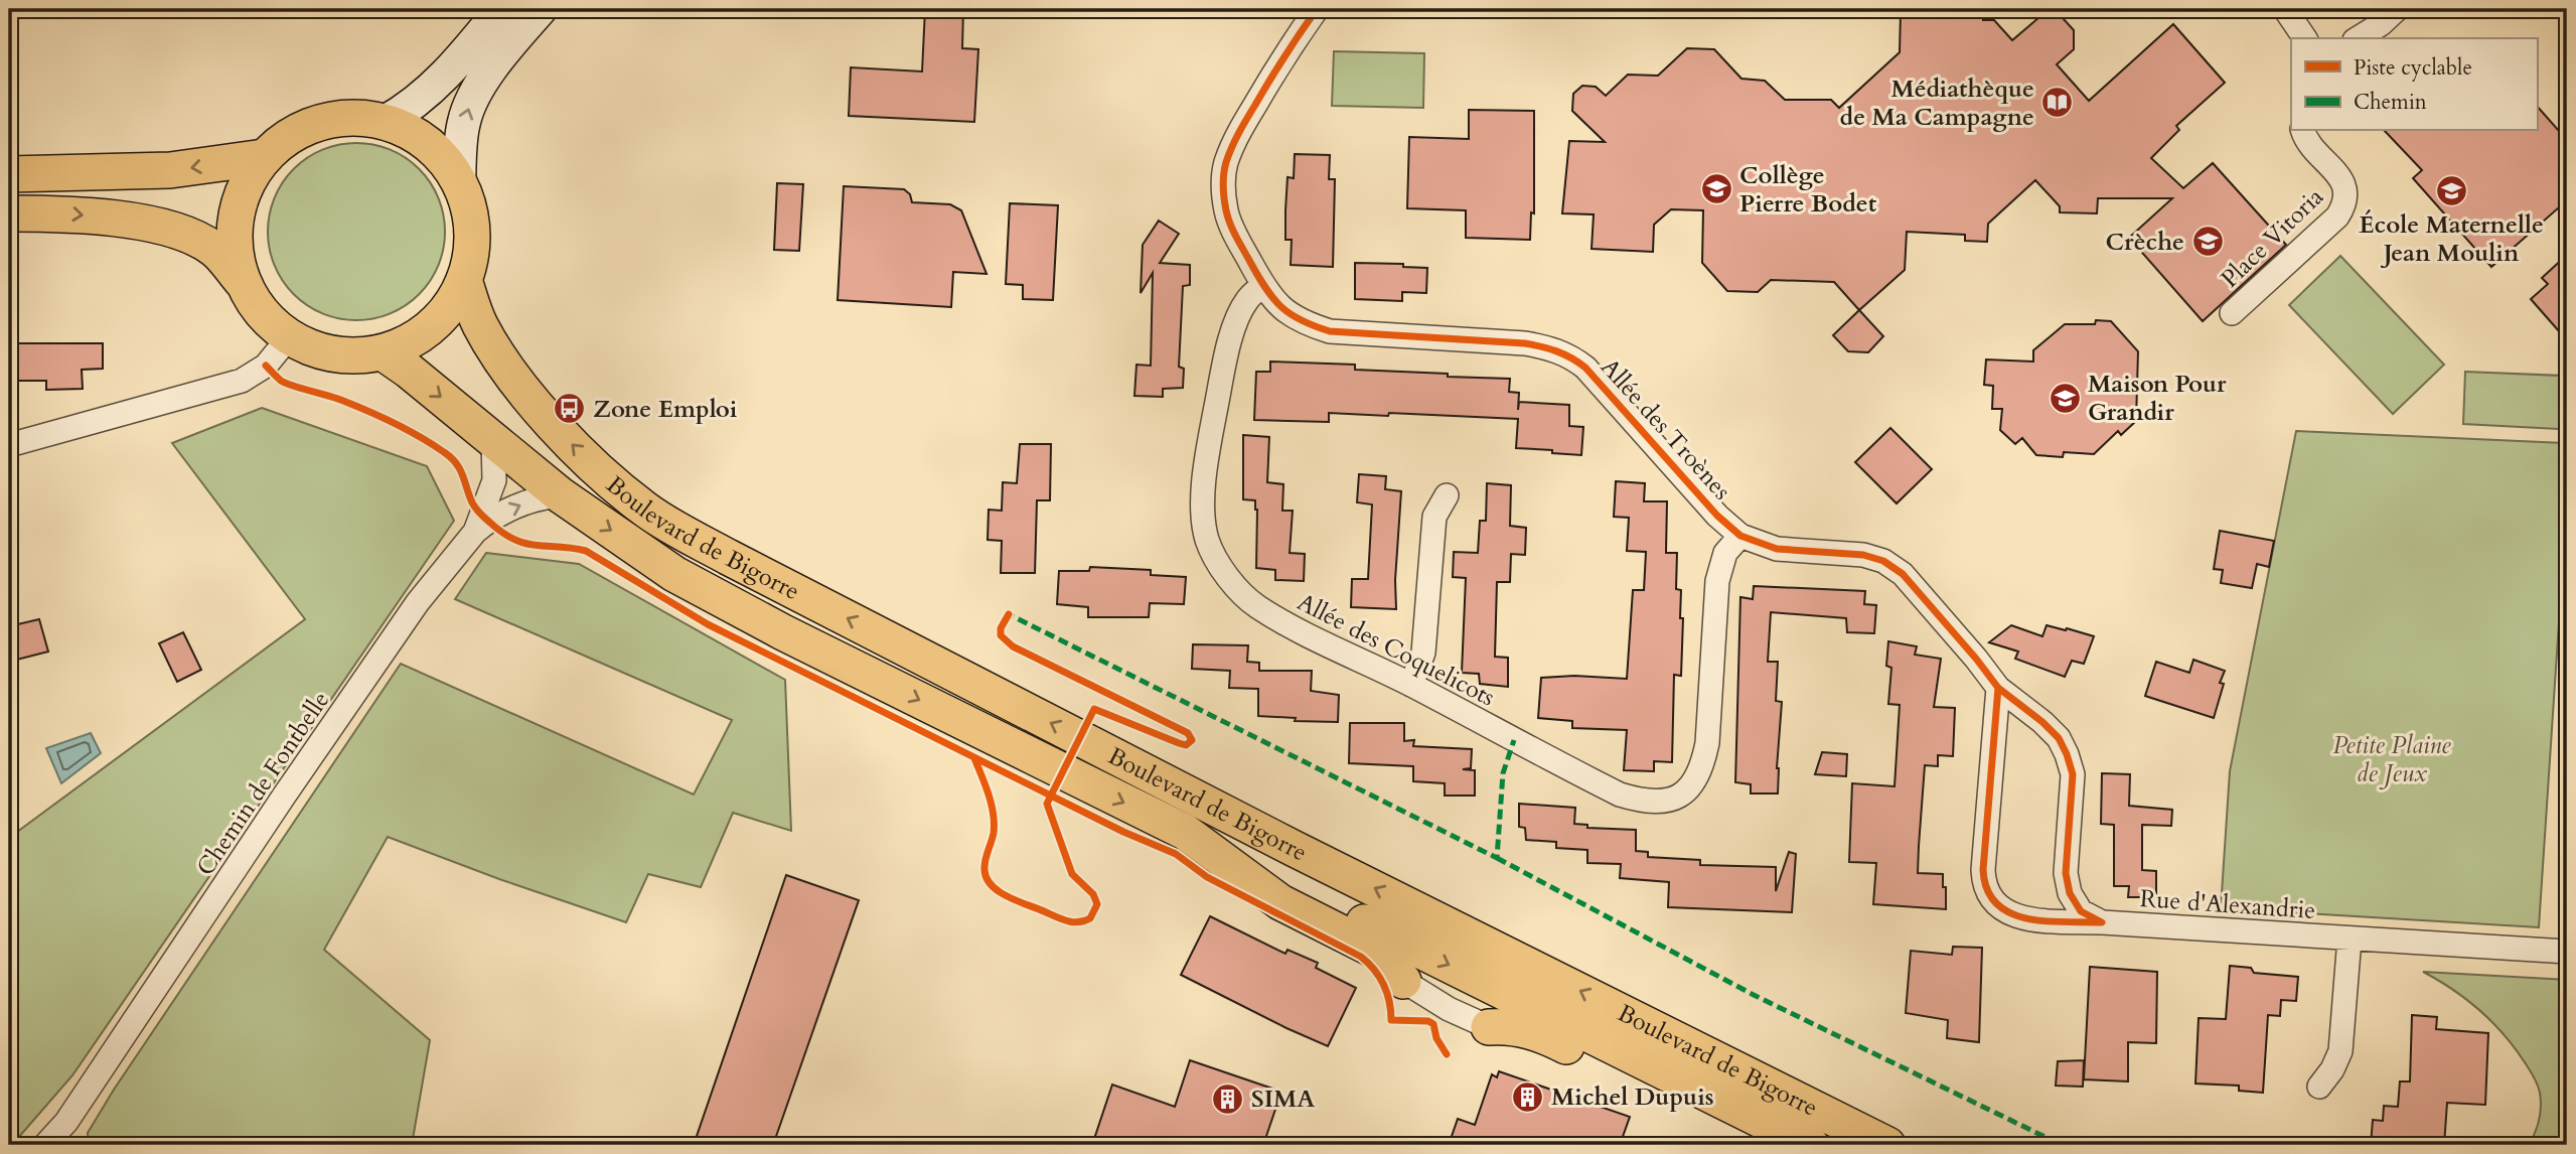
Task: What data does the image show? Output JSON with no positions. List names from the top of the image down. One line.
{"streets":{"main road":["Boulevard de Bigorre"],"street":["Place Vitoria","Allée des Troènes","Allée des Coquelicots","Chemin de Fontbelle","Rue d'Alexandrie"]},"crossings":[["Allée des Troènes","Allée des Coquelicots"],["Allée des Troènes","Rue d'Alexandrie"]],"parks":["Petite Plaine de Jeux"],"places":{"library":["Médiathèque de Ma Campagne"],"school or university":["Collège Pierre Bodet","École Maternelle Jean Moulin","Crèche","Maison Pour Grandir"],"bus stop":["Zone Emploi"],"building":["Michel Dupuis","SIMA"]},"legend":["Piste cyclable","Chemin"]}
